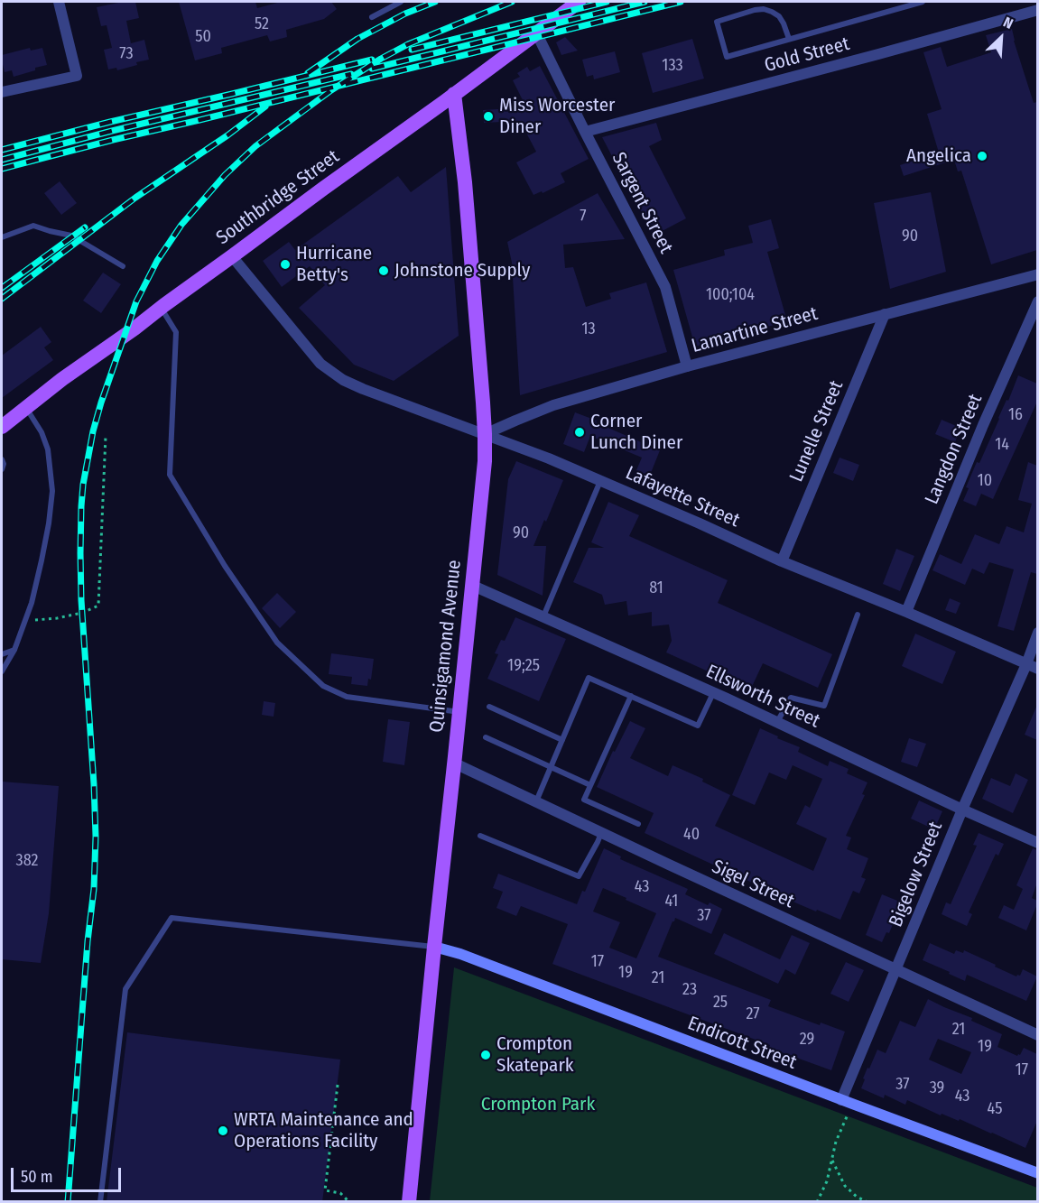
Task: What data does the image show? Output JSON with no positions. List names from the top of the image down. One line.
{"streets":{"main road":["Southbridge Street","Quinsigamond Avenue","Endicott Street"],"street":["Gold Street","Sargent Street","Lamartine Street","Lunelle Street","Langdon Street","Lafayette Street","Ellsworth Street","Bigelow Street","Sigel Street"]},"crossings":[["Gold Street","Sargent Street"],["Southbridge Street","Sargent Street"],["Southbridge Street","Lafayette Street"],["Southbridge Street","Quinsigamond Avenue"],["Sargent Street","Lamartine Street"],["Lamartine Street","Lunelle Street"],["Lamartine Street","Lafayette Street"],["Lamartine Street","Quinsigamond Avenue"],["Lunelle Street","Lafayette Street"],["Langdon Street","Lafayette Street"],["Lafayette Street","Quinsigamond Avenue"],["Lafayette Street","Bigelow Street"],["Quinsigamond Avenue","Ellsworth Street"],["Quinsigamond Avenue","Sigel Street"],["Quinsigamond Avenue","Endicott Street"],["Ellsworth Street","Bigelow Street"],["Bigelow Street","Sigel Street"],["Bigelow Street","Endicott Street"]],"parks":["Crompton Park"],"places":["Miss Worcester Diner","Angelica","Hurricane Betty's","Johnstone Supply","Corner Lunch Diner","Crompton Skatepark","WRTA Maintenance and Operations Facility"],"house_numbers":["52","50","73","133","7","90","100;104","13","16","14","10","90","81","19;25","40","382","43","41","37","17","19","21","23","25","27","21","29","19","17","37","39","43","45"],"scale_bar":"50 m","north":"top right"}
